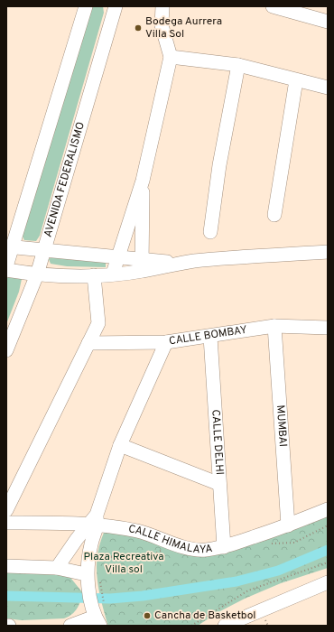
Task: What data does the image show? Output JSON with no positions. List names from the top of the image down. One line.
{"streets":{"street":["AVENIDA FEDERALISMO","CALLE BOMBAY","MUMBAI","CALLE DELHI","CALLE HIMALAYA"]},"crossings":[["CALLE BOMBAY","MUMBAI"],["CALLE BOMBAY","CALLE DELHI"],["MUMBAI","CALLE HIMALAYA"],["CALLE DELHI","CALLE HIMALAYA"]],"parks":["Plaza Recreativa Villa sol"],"places":["Bodega Aurrera Villa Sol","Cancha de Basketbol"]}
